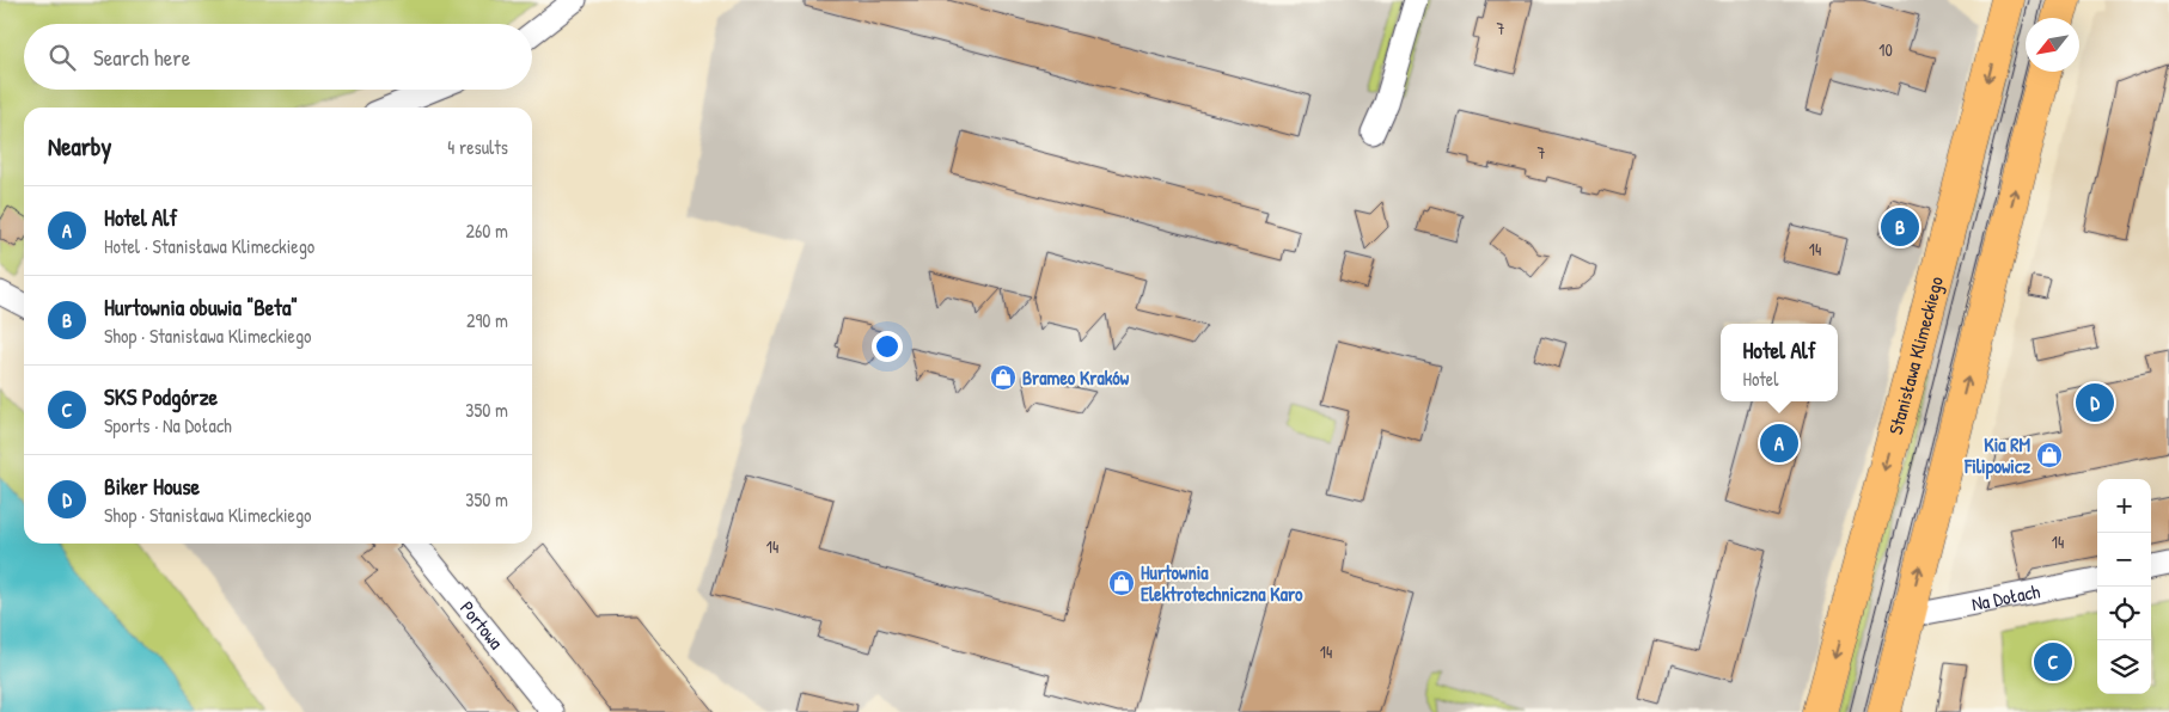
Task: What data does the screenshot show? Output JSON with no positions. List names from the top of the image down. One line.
{"streets":{"main road":["Stanisława Klimeckiego"],"street":["Na Dołach","Portowa"]},"places":{"shop":["Brameo Kraków","Kia RM Filipowicz","Hurtownia Elektrotechniczna Karo"]},"house_numbers":["7","10","7","14","14","14","14"],"north":"bottom left","page":{"search":"Search here","heading":["Nearby","4 results"],"list":[{"mark":"A","name":"Hotel Alf","note":"Hotel · Stanisława Klimeckiego","value":"260 m"},{"mark":"B","name":"Hurtownia obuwia \"Beta\"","note":"Shop · Stanisława Klimeckiego","value":"290 m"},{"mark":"C","name":"SKS Podgórze","note":"Sports · Na Dołach","value":"350 m"},{"mark":"D","name":"Biker House","note":"Shop · Stanisława Klimeckiego","value":"350 m"}],"pins":["B","D","A","C"],"popup":["Hotel Alf","Hotel"],"map_buttons":["+","−"]}}
